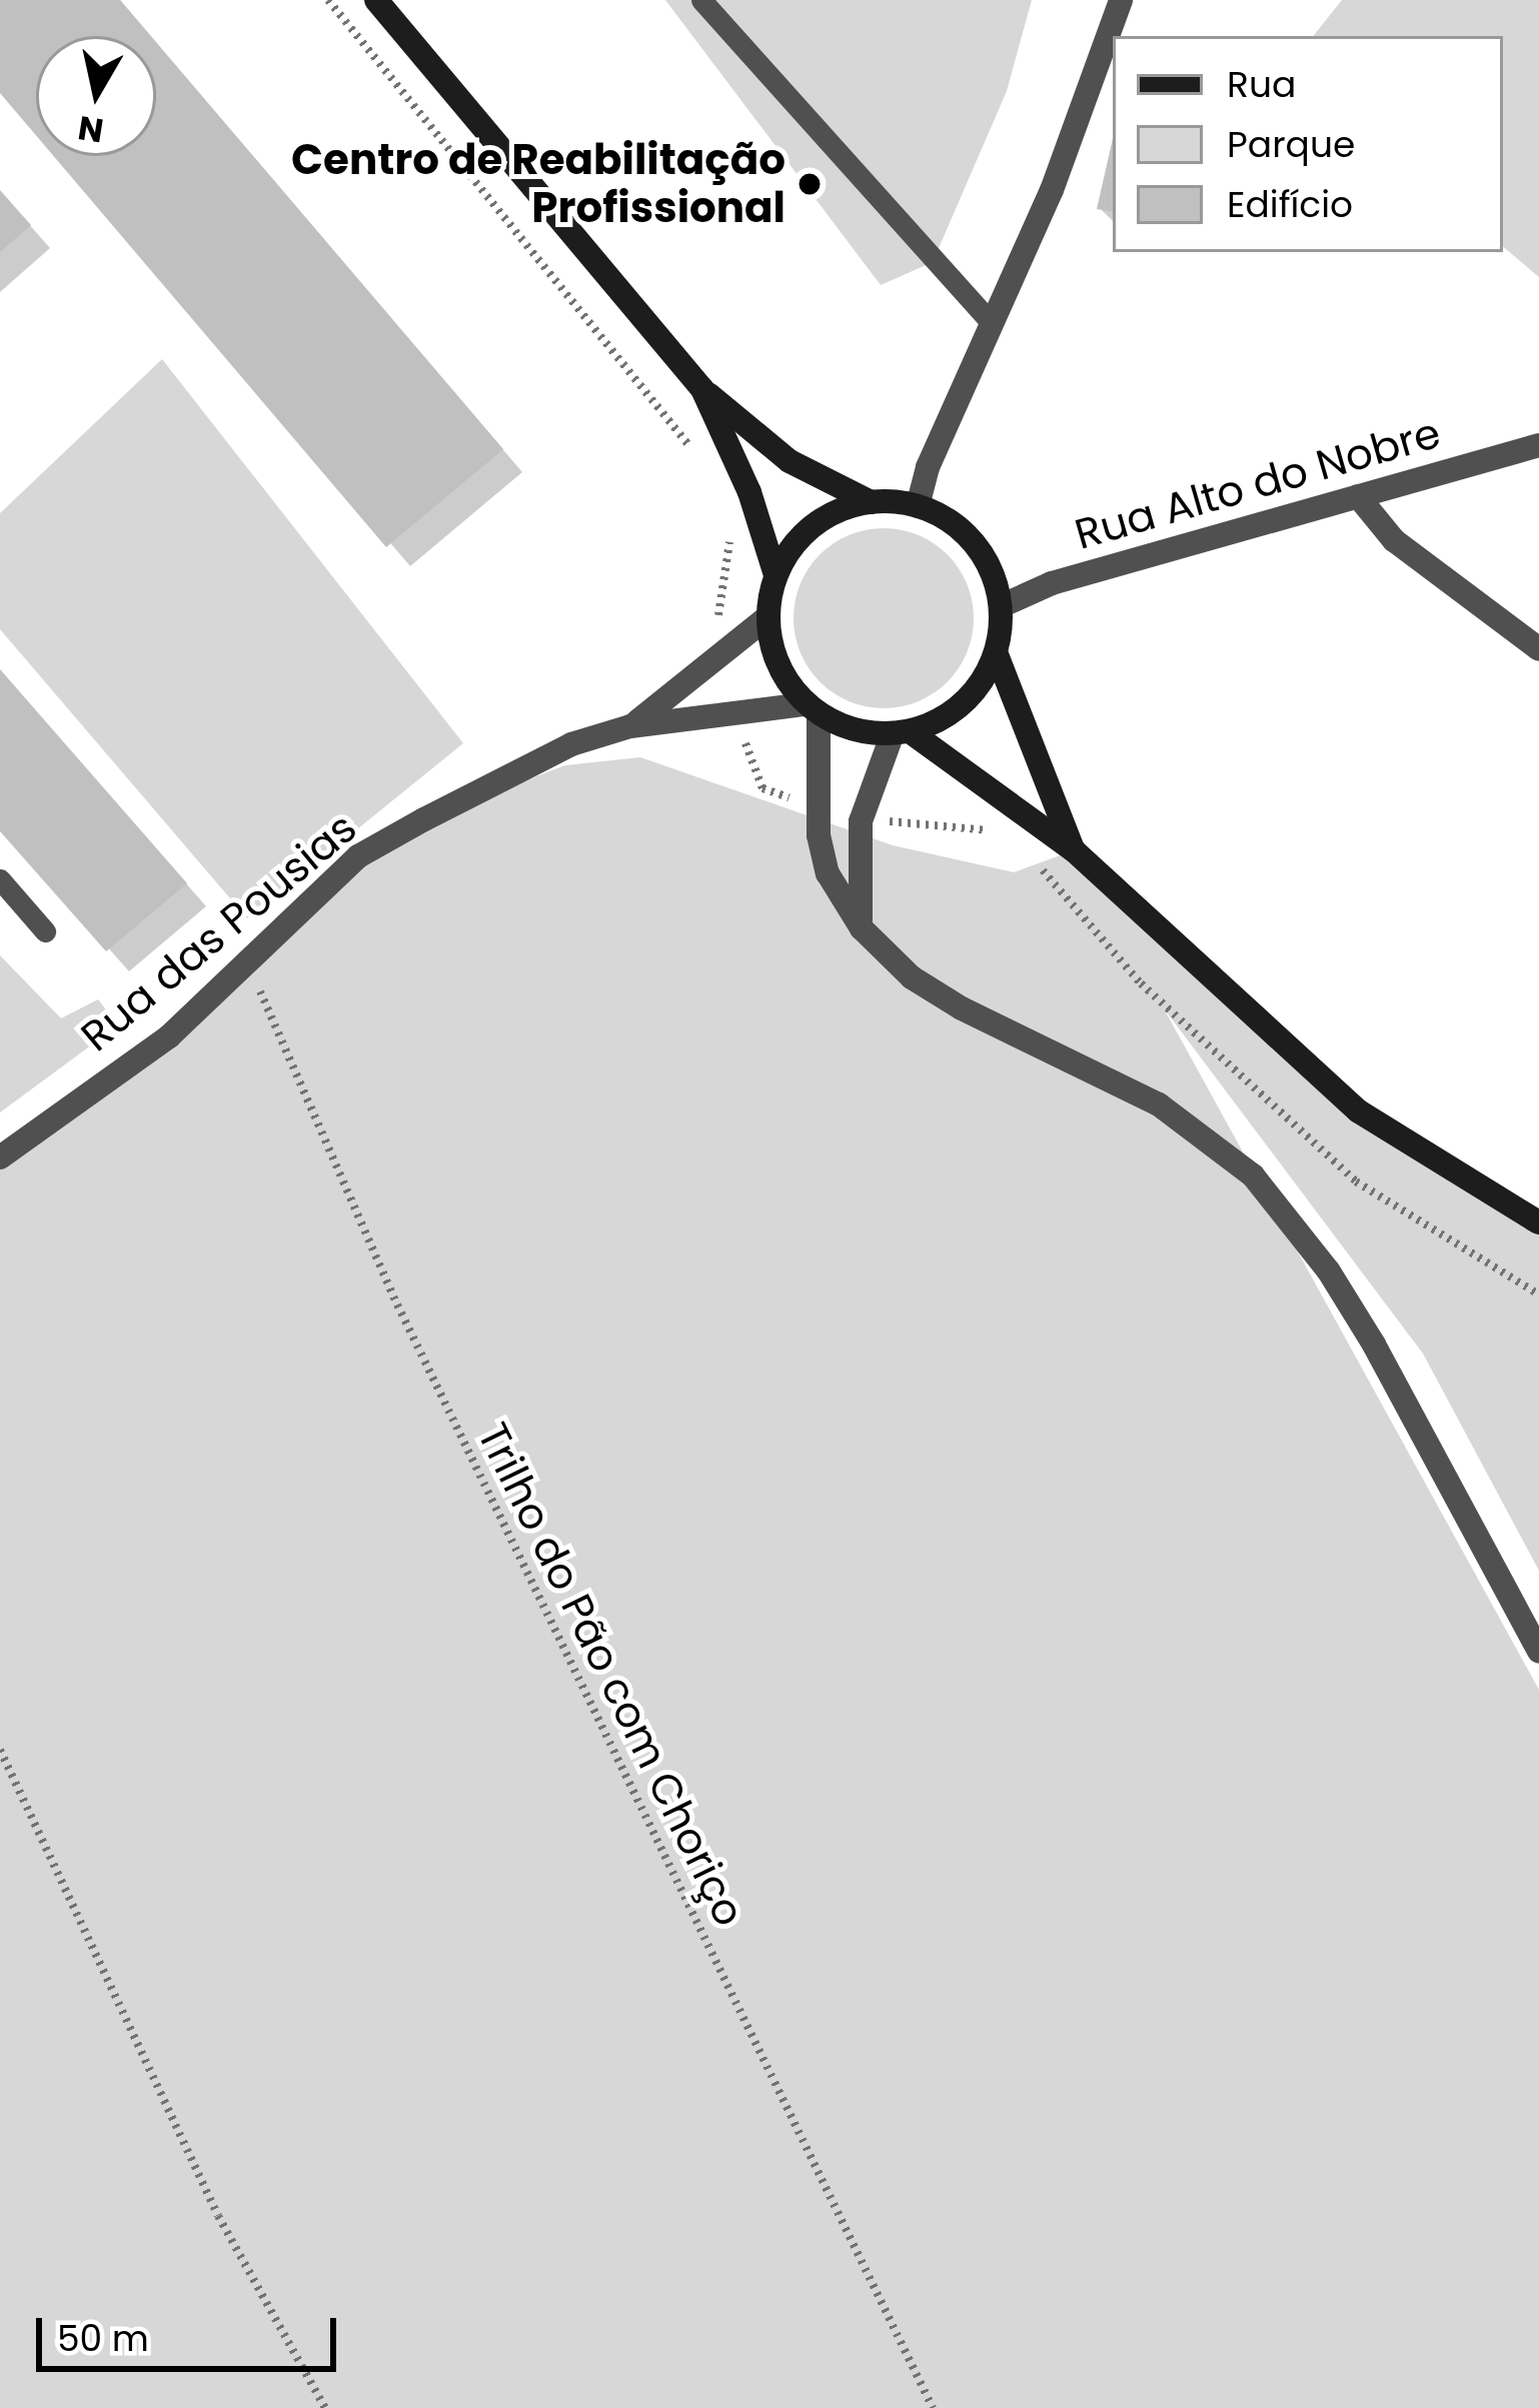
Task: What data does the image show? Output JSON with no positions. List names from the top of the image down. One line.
{"streets":{"street":["Rua Alto do Nobre","Rua das Pousias"],"path":["Trilho do Pão com Choriço"]},"crossings":[["Rua das Pousias","Trilho do Pão com Choriço"]],"places":["Centro de Reabilitação Profissional"],"legend":["Rua","Parque","Edifício"],"scale_bar":"50 m","north":"bottom"}
